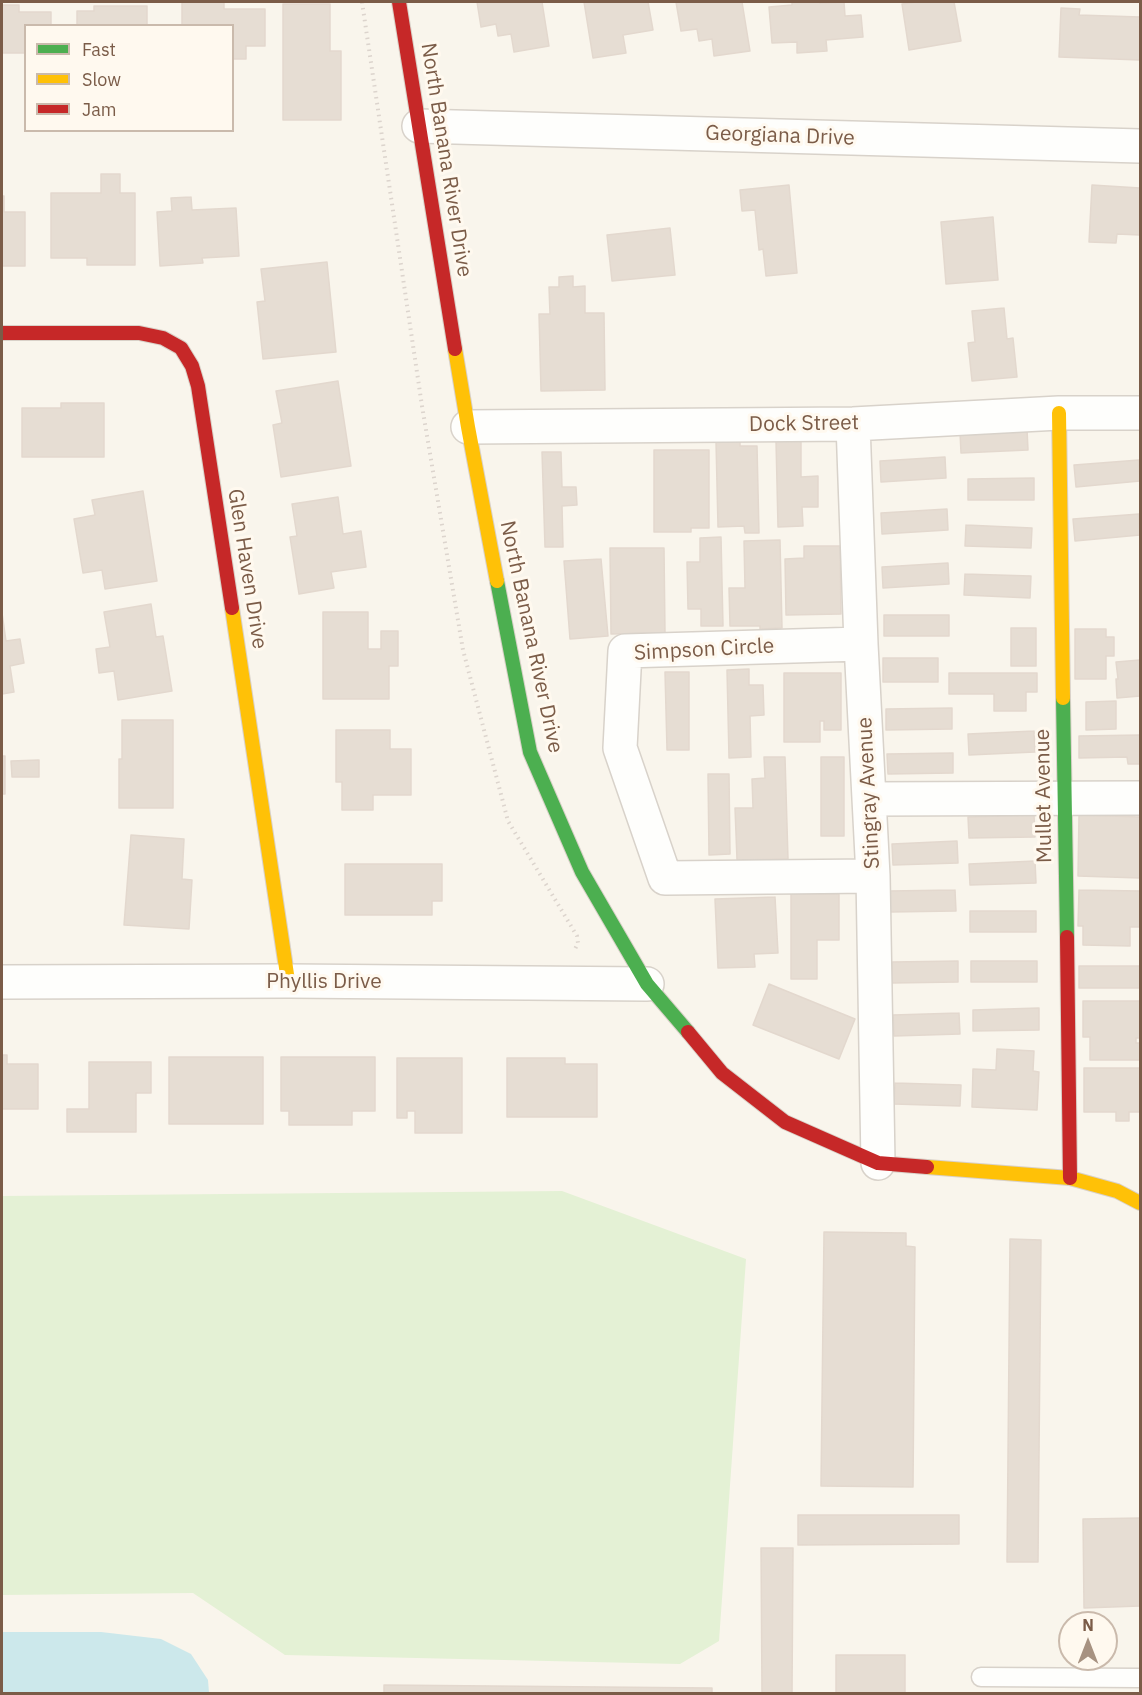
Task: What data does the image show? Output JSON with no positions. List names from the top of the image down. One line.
{"streets":{"street":["Georgiana Drive","North Banana River Drive","Dock Street","Glen Haven Drive","Simpson Circle","Stingray Avenue","Mullet Avenue","Phyllis Drive"]},"crossings":[["Georgiana Drive","North Banana River Drive"],["North Banana River Drive","Dock Street"],["North Banana River Drive","Stingray Avenue"],["North Banana River Drive","Mullet Avenue"],["North Banana River Drive","Phyllis Drive"],["Dock Street","Stingray Avenue"],["Dock Street","Mullet Avenue"],["Glen Haven Drive","Phyllis Drive"],["Simpson Circle","Stingray Avenue"]],"legend":["Fast","Slow","Jam"],"north":"top"}
